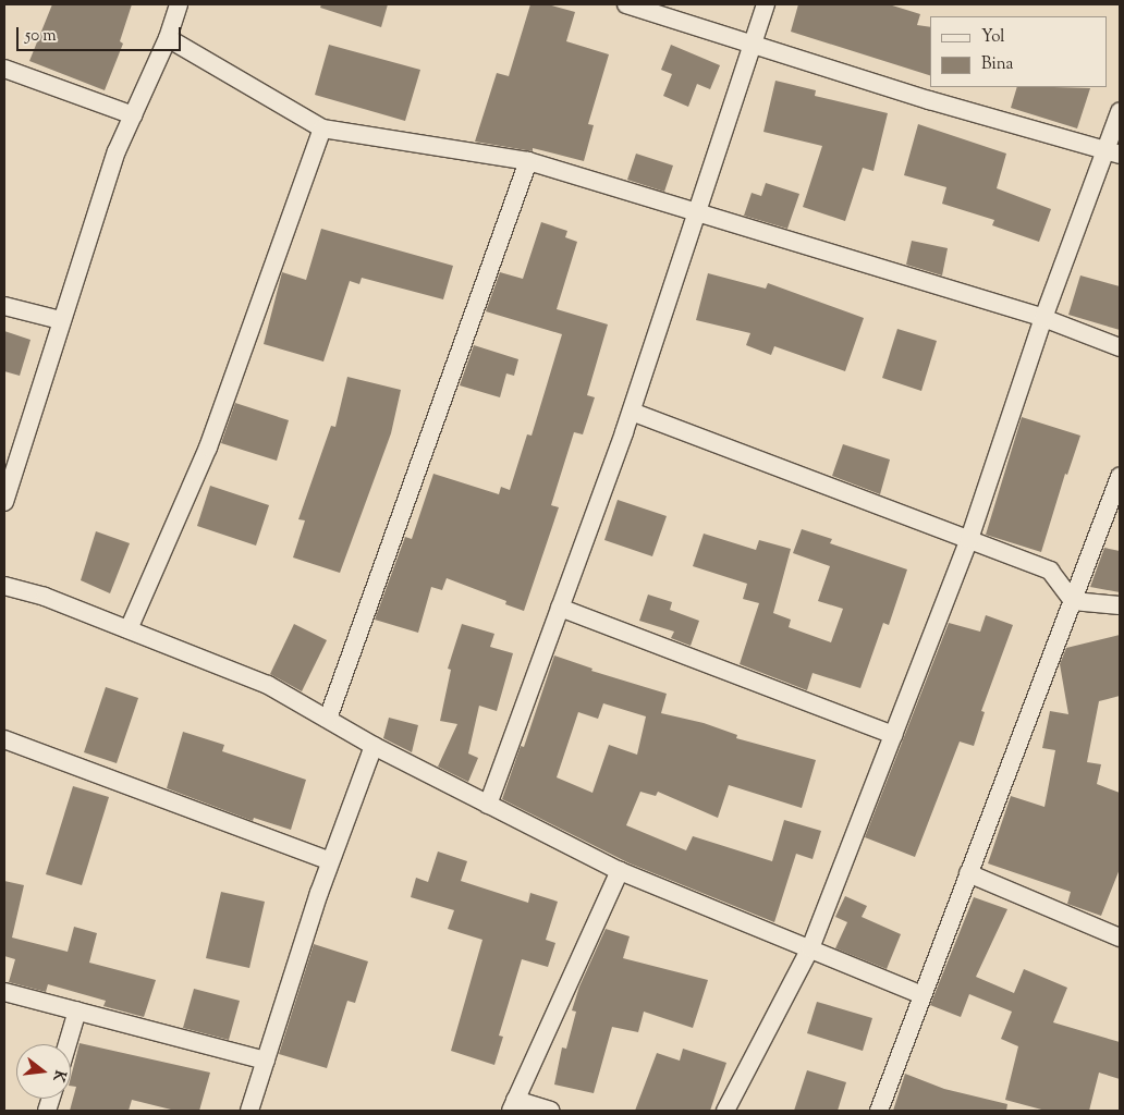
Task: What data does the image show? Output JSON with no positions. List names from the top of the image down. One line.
{"legend":["Yol","Bina"],"scale_bar":"50 m","north":"right"}
